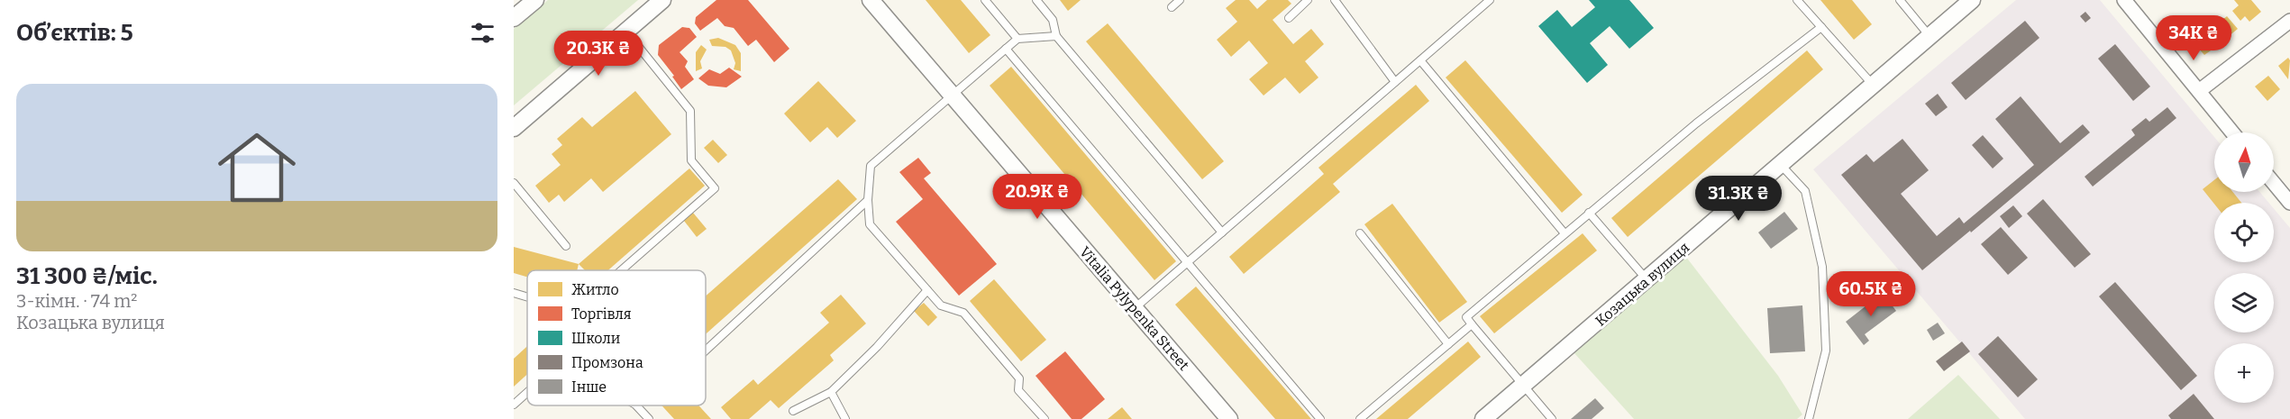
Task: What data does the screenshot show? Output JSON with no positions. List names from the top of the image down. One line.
{"streets":{"street":["Козацька вулиця","Vitalia Pylypenka Street"]},"legend":["Житло","Торгівля","Школи","Промзона","Інше"],"north":"top","page":{"heading":"Об’єктів: 5","price":["34K ₴","20.3K ₴","20.9K ₴","31.3K ₴","60.5K ₴"],"list":[{"name":"31 300 ₴/міс.","note":"3-кімн. · 74 m² · Козацька вулиця"}],"map_buttons":"+"}}
